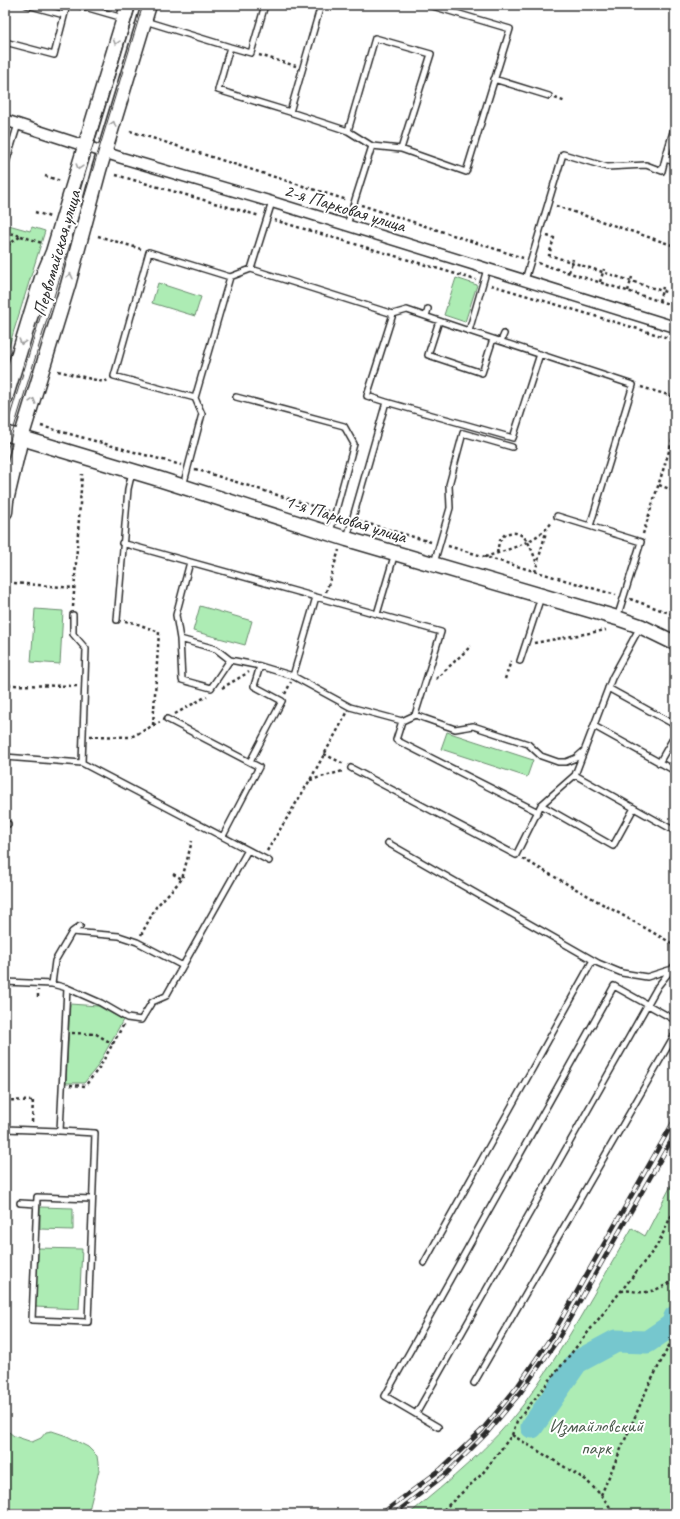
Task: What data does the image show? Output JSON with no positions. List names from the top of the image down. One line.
{"streets":{"main road":["Первомайская улица","1-я Парковая улица"],"street":["2-я Парковая улица"]},"crossings":[["2-я Парковая улица","Первомайская улица"],["Первомайская улица","1-я Парковая улица"]],"parks":["Измайловский парк"]}
